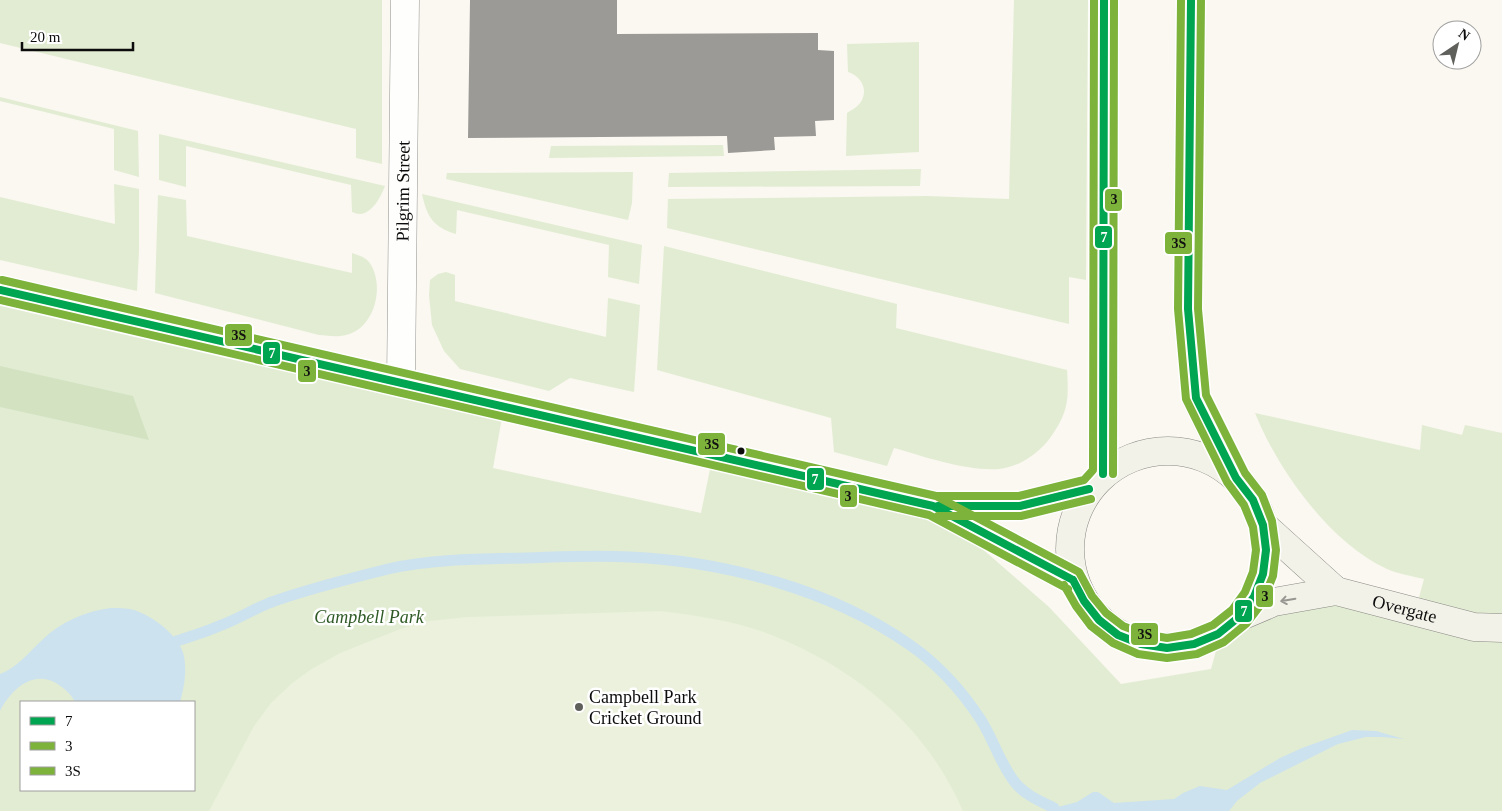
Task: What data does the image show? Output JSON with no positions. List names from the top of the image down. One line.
{"streets":{"street":["Pilgrim Street","Overgate"]},"parks":["Campbell Park"],"places":["Campbell Park Cricket Ground"],"lines":["transit line 7","transit line 3","transit line 3S"],"legend":["7","3","3S"],"scale_bar":"20 m","north":"top right"}
